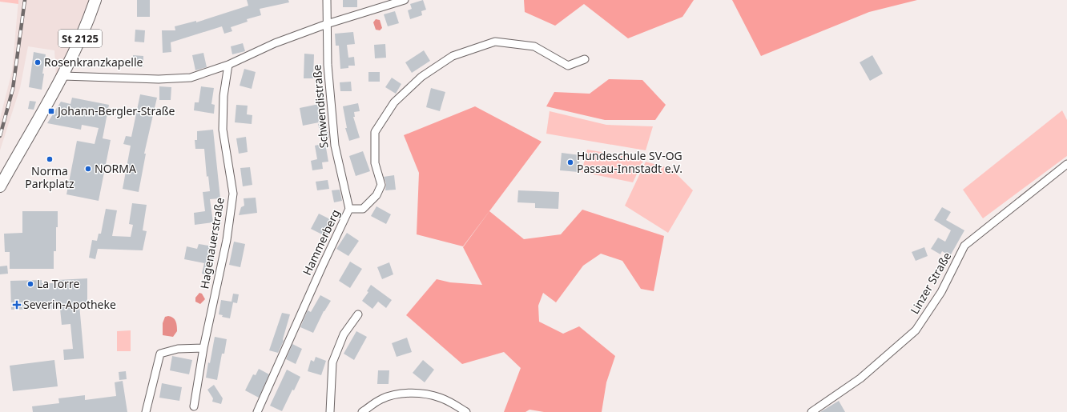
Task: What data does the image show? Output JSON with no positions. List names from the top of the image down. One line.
{"streets":{"main road":["St 2125"],"street":["Schwendistraße","Hammerberg","Hagenauerstraße","Linzer Straße"]},"crossings":[["Schwendistraße","Hammerberg"]],"places":{"other":["Rosenkranzkapelle","Norma Parkplatz","Hundeschule SV-OG Passau-Innstadt e.V.","NORMA","La Torre"],"transit":["Johann-Bergler-Straße"],"health":["Severin-Apotheke"]}}
